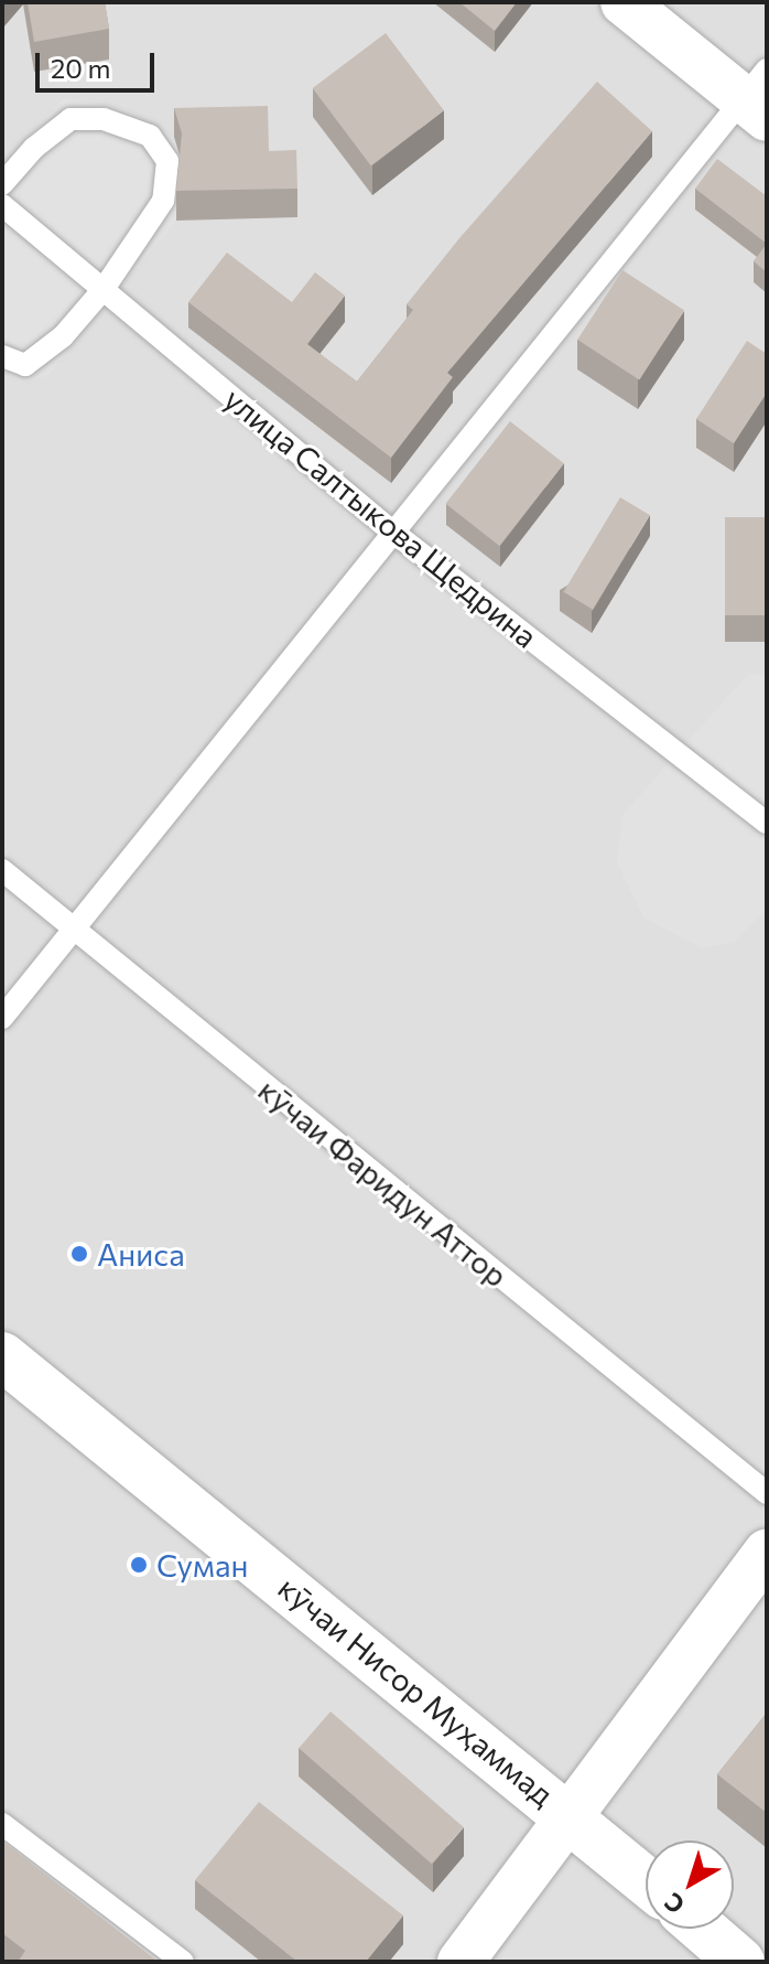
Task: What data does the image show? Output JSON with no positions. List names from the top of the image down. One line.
{"streets":{"street":["кӯчаи Нисор Муҳаммад"],"lane":["улица Салтыкова Щедрина","кӯчаи Фаридун Аттор"]},"places":["Аниса","Суман"],"scale_bar":"20 m","north":"bottom left"}
